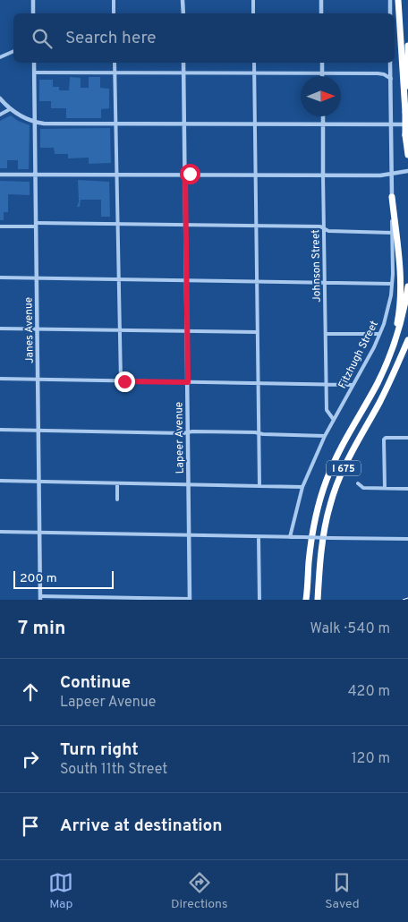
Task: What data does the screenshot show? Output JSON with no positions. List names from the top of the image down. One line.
{"streets":{"highway":["I 675"],"street":["Johnson Street","Janes Avenue","Fitzhugh Street","Lapeer Avenue"]},"crossings":[["Johnson Street","Fitzhugh Street"]],"scale_bar":"200 m","north":"right","page":{"search":"Search here","scale":"200 m","heading":["7 min","Walk · 540 m"],"list":[["Continue","Lapeer Avenue","420 m"],["Turn right","South 11th Street","120 m"],"Arrive at destination"],"nav":["Map","Directions","Saved"]}}
